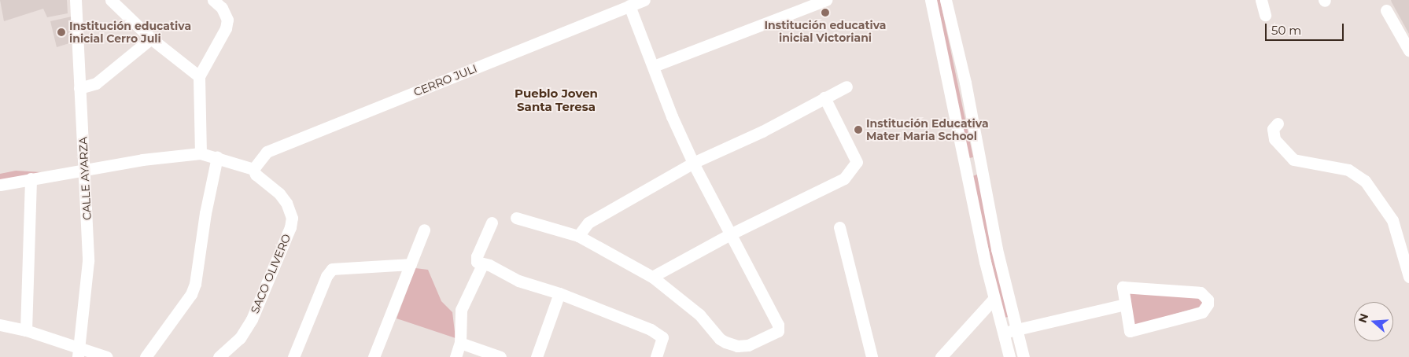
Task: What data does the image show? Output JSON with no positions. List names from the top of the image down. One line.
{"streets":{"street":["CERRO JULI","CALLE AYARZA","SACO OLIVERO"]},"crossings":[["CERRO JULI","SACO OLIVERO"]],"districts":["Pueblo Joven Santa Teresa"],"places":["Institución educativa inicial Victoriani","Institución educativa inicial Cerro Juli","Institución Educativa Mater Maria School"],"scale_bar":"50 m","north":"left"}
